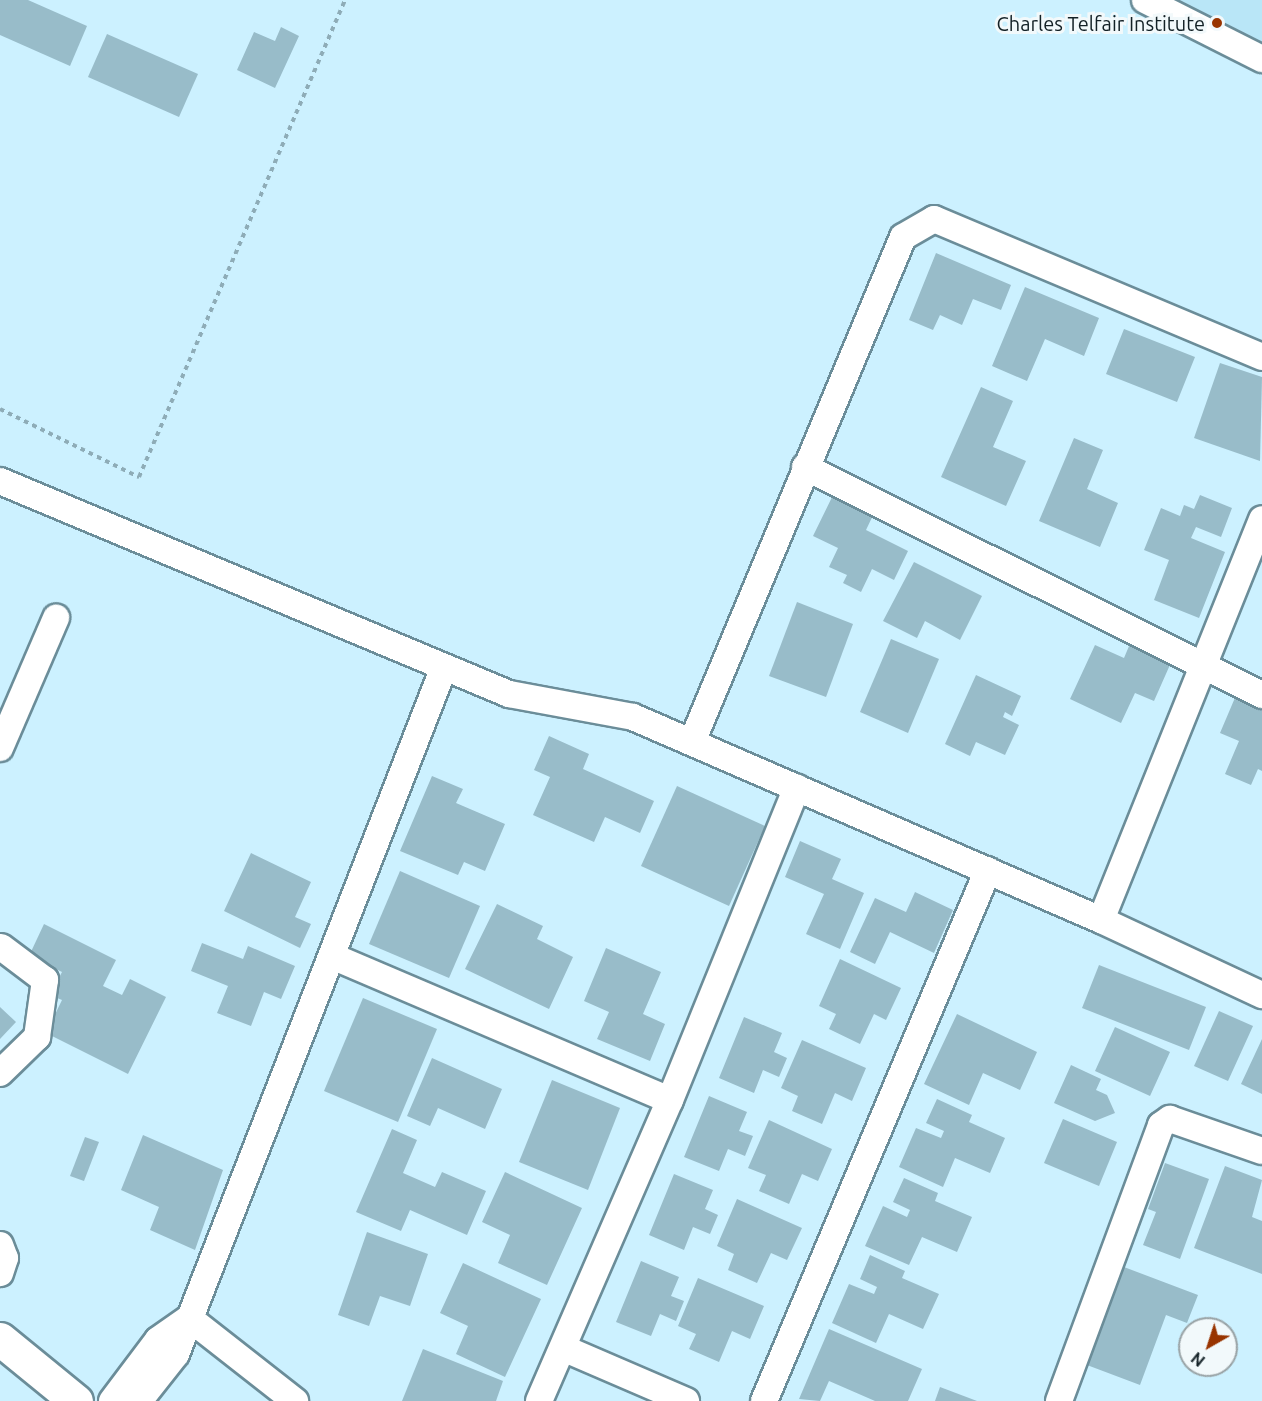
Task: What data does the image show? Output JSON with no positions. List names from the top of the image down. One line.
{"places":["Charles Telfair Institute"],"north":"bottom left"}
